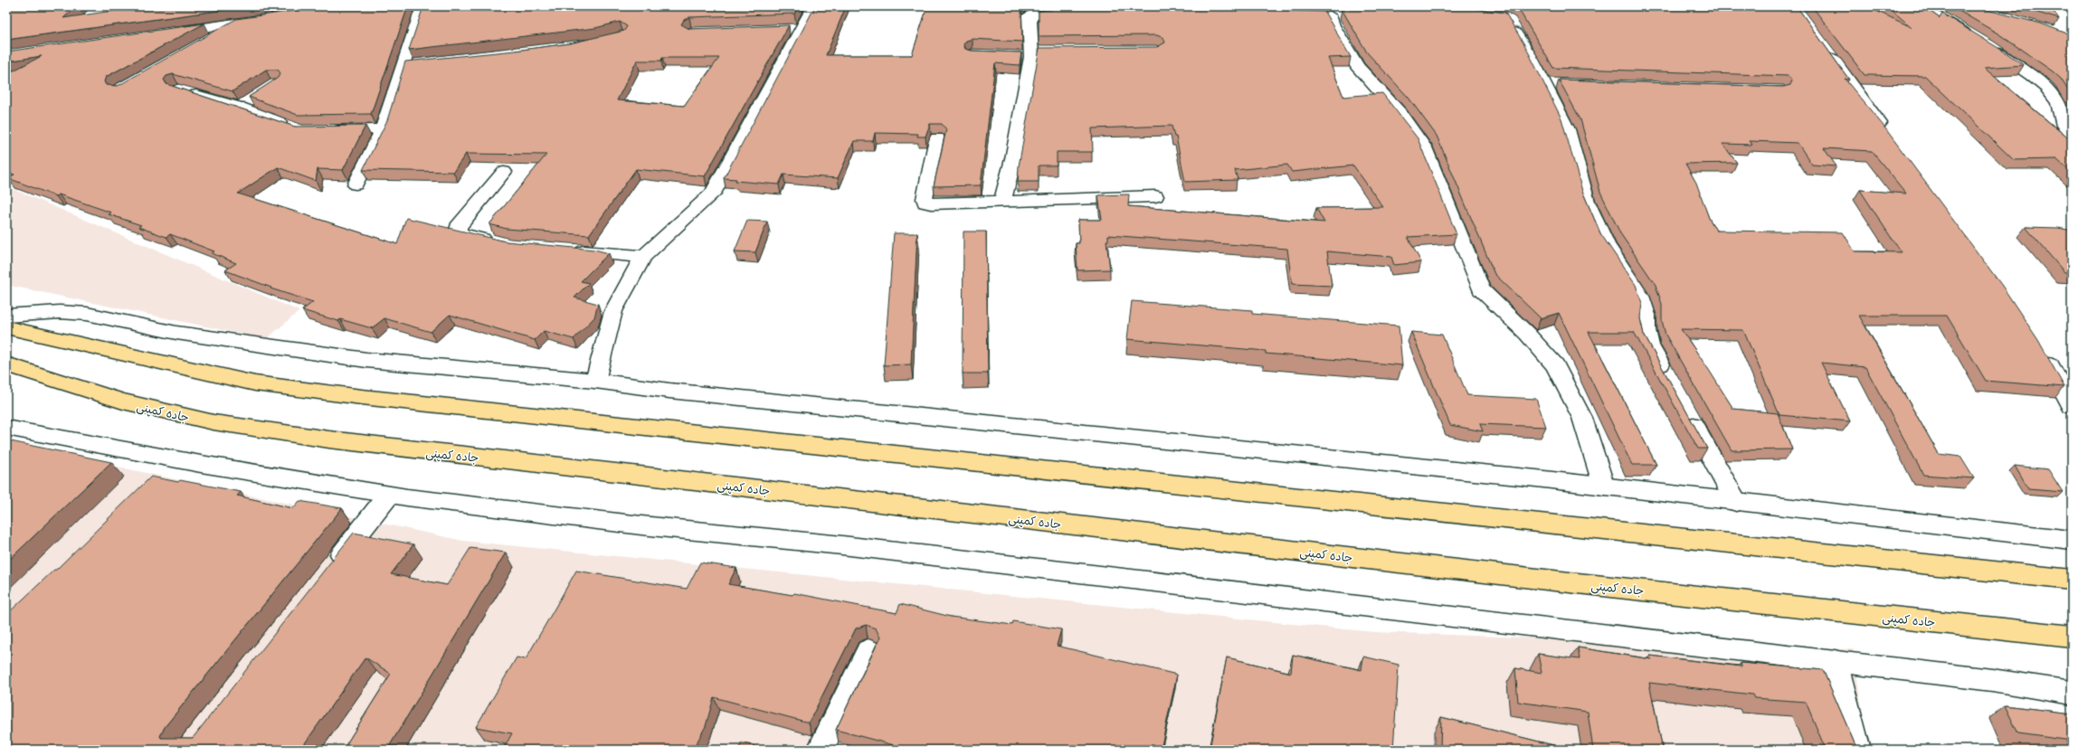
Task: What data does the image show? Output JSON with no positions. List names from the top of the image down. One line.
{"streets":{"highway":["جاده کمپنی"]}}
